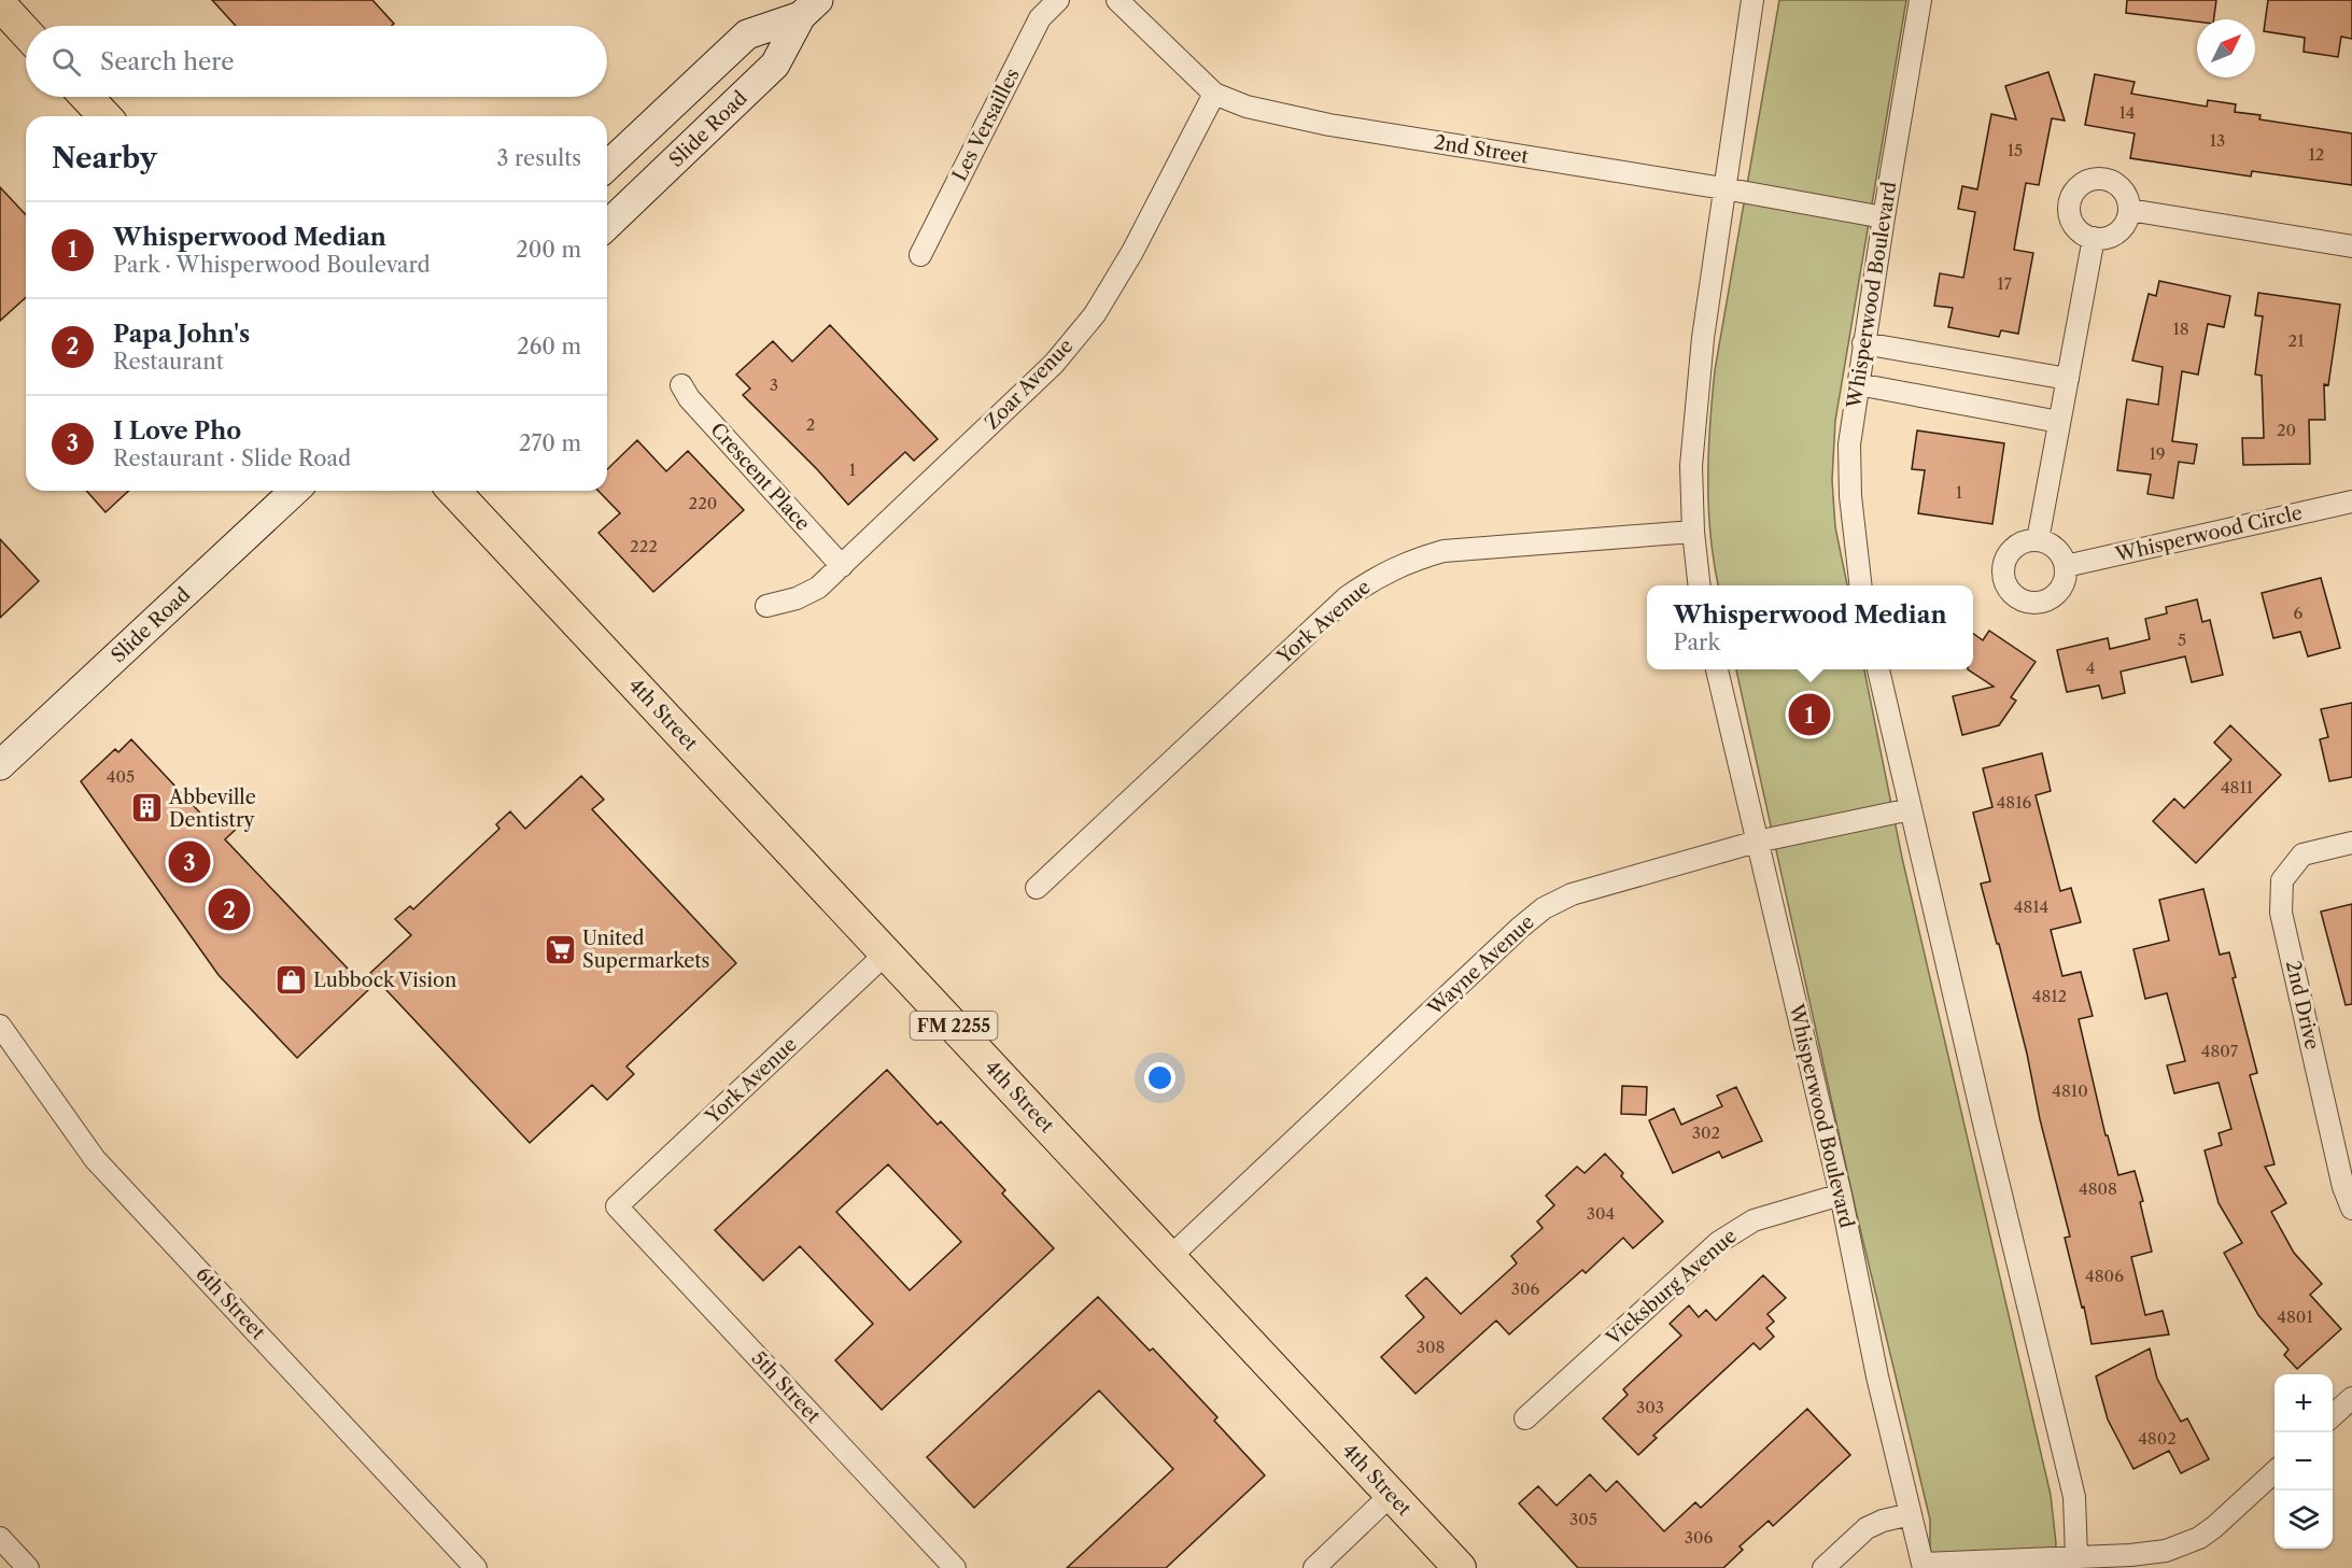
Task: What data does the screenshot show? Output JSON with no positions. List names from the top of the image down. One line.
{"streets":{"main road":["Slide Road","4th Street","FM 2255"],"street":["Les Versailles","2nd Street","Whisperwood Boulevard","Zoar Avenue","Crescent Place","Whisperwood Circle","York Avenue","Wayne Avenue","2nd Drive","Vicksburg Avenue","6th Street","5th Street"]},"crossings":[["2nd Street","Whisperwood Boulevard"],["2nd Street","Zoar Avenue"],["Whisperwood Boulevard","Wayne Avenue"],["Whisperwood Boulevard","Vicksburg Avenue"],["Zoar Avenue","Crescent Place"],["York Avenue","4th Street"],["York Avenue","5th Street"],["4th Street","Wayne Avenue"]],"places":{"building":["Abbeville Dentistry"],"supermarket":["United Supermarkets"],"shop":["Lubbock Vision"]},"house_numbers":["14","13","15","12","17","18","21","3","2","20","19","1","1","220","222","6","5","4","405","4811","4816","4814","4812","4807","4810","302","4808","304","4806","306","4801","308","303","4802","305","306"],"north":"top right","page":{"search":"Search here","heading":["Nearby","3 results"],"list":[{"mark":"1","name":"Whisperwood Median","note":"Park · Whisperwood Boulevard","value":"200 m"},{"mark":"2","name":"Papa John's","note":"Restaurant","value":"260 m"},{"mark":"3","name":"I Love Pho","note":"Restaurant · Slide Road","value":"270 m"}],"popup":["Whisperwood Median","Park"],"pins":["1","3","2"],"map_buttons":["+","−"]}}
